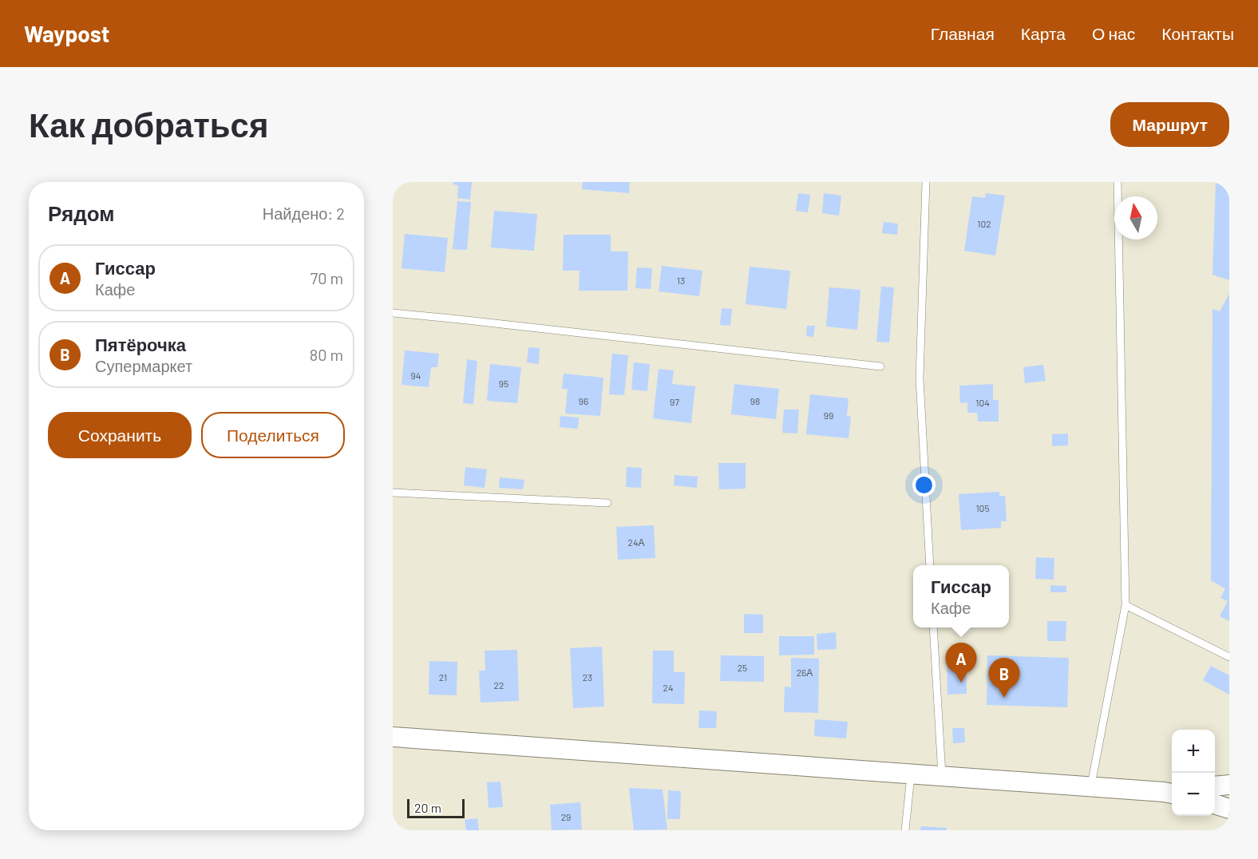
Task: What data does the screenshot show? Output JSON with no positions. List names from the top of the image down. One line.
{"house_numbers":["102","13","94","95","96","98","97","104","99","105","24А","25","26А","21","23","22","24","29"],"scale_bar":"20 m","north":"top","page":{"header":"Waypost","nav":["Главная","Карта","О нас","Контакты"],"buttons":["Маршрут",["Сохранить","Поделиться"]],"title":"Как добраться","heading":["Рядом","Найдено: 2"],"list":[{"mark":"A","name":"Гиссар","note":"Кафе","value":"70 m"},{"mark":"B","name":"Пятёрочка","note":"Супермаркет","value":"80 m"}],"popup":["Гиссар","Кафе"],"pins":["A","B"],"map_buttons":["+","−"],"scale":"20 m"}}
